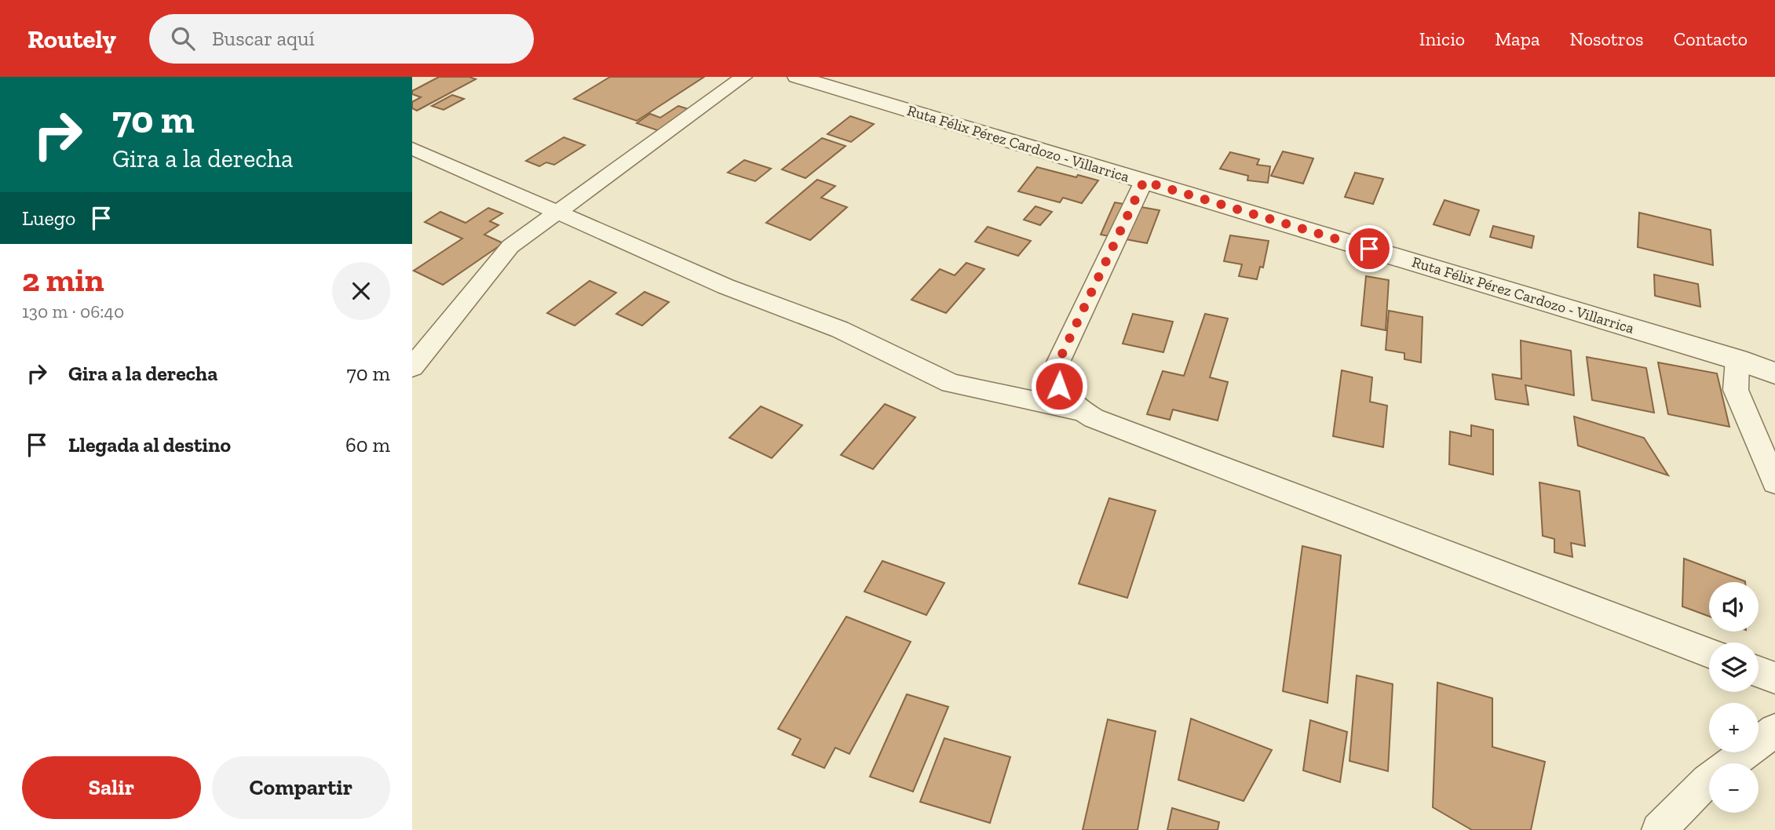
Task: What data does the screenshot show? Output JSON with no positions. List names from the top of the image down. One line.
{"streets":{"street":["Ruta Félix Pérez Cardozo - Villarrica"]},"page":{"header":"Routely","search":"Buscar aquí","nav":["Inicio","Mapa","Nosotros","Contacto"],"turn":["70 m","Gira a la derecha"],"then":"Luego","heading":["2 min","130 m · 06:40"],"list":[{"name":"Gira a la derecha","value":"70 m"},{"name":"Llegada al destino","value":"60 m"}],"map_buttons":["+","−"],"buttons":["Salir","Compartir"]}}
